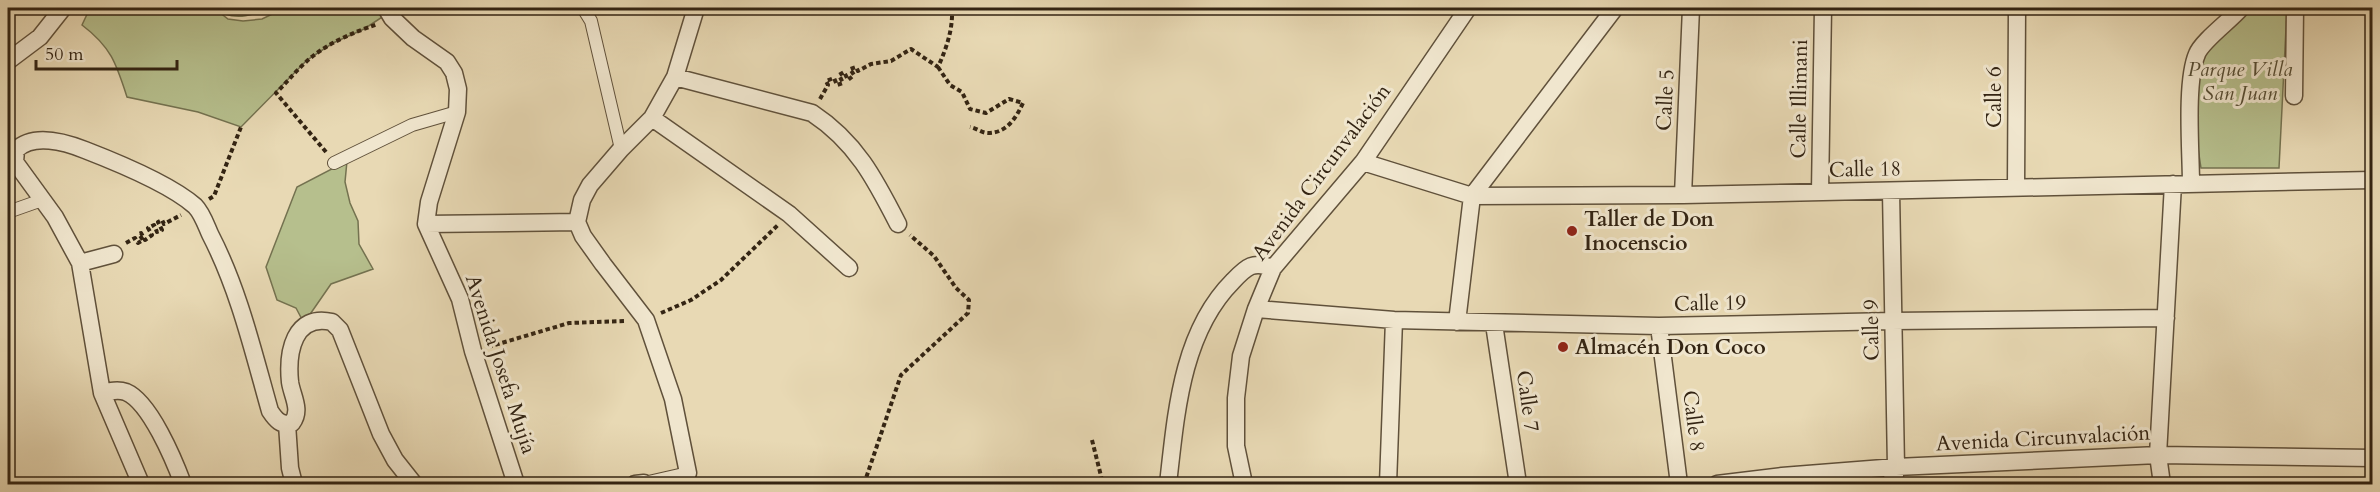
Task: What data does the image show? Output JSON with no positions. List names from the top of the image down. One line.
{"streets":{"street":["Calle 6","Calle Illimani","Calle 5","Calle 18","Avenida Circunvalación","Calle 19","Calle 9","Avenida Josefa Mujía","Calle 7","Calle 8"]},"crossings":[["Calle 6","Calle 18"],["Calle Illimani","Calle 18"],["Calle 5","Calle 18"],["Calle 18","Avenida Circunvalación"],["Calle 18","Calle 9"],["Avenida Circunvalación","Calle 19"],["Avenida Circunvalación","Calle 9"],["Calle 19","Calle 9"],["Calle 19","Calle 7"],["Calle 19","Calle 8"]],"parks":["Parque Villa San Juan"],"places":["Taller de Don Inocenscio","Almacén Don Coco"],"scale_bar":"50 m"}
